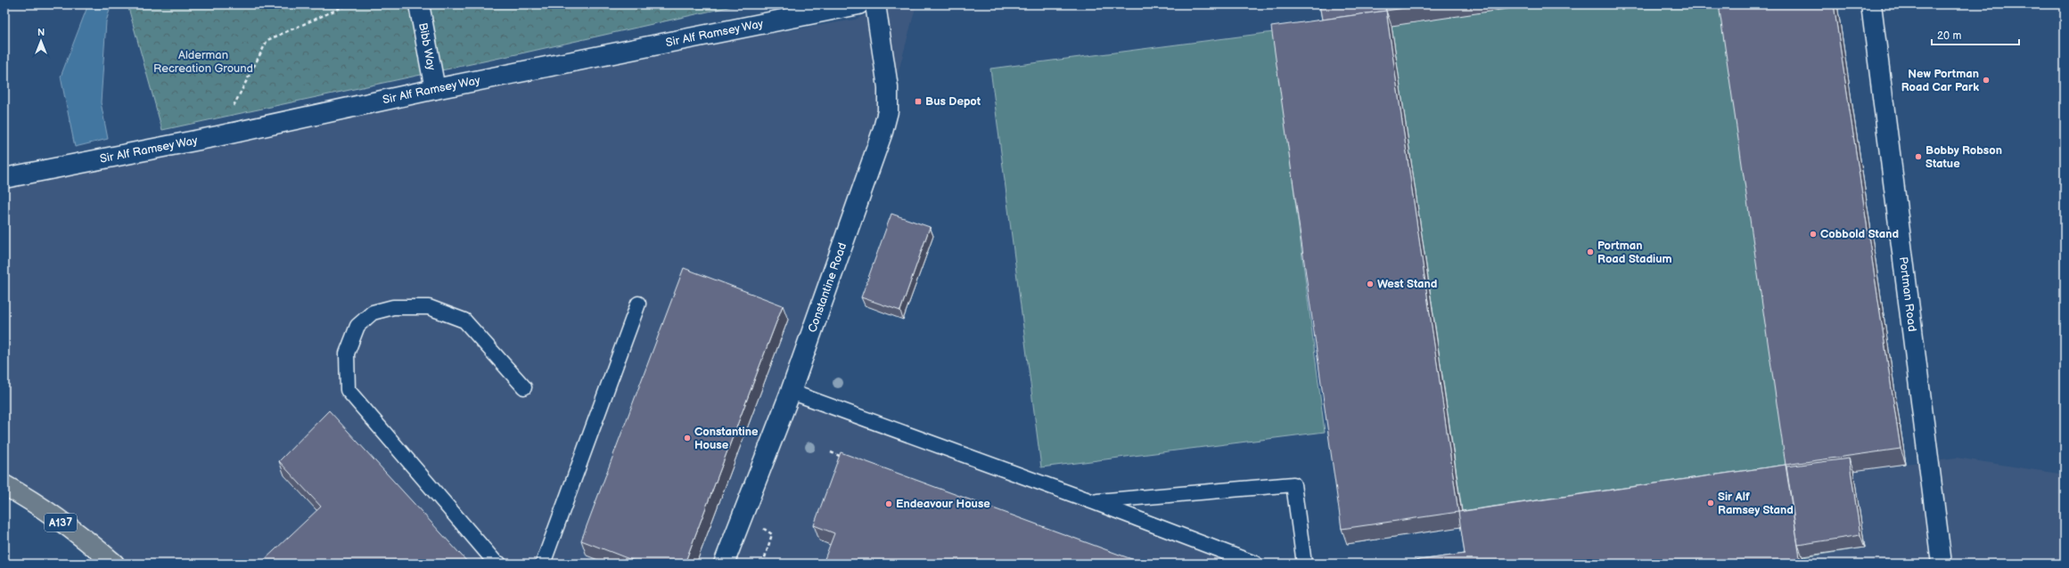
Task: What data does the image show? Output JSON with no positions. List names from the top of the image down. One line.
{"streets":{"main road":["A137"],"street":["Sir Alf Ramsey Way","Bibb Way","Constantine Road","Portman Road"]},"crossings":[["Sir Alf Ramsey Way","Bibb Way"]],"parks":["Alderman Recreation Ground"],"places":{"other":["New Portman Road Car Park","Bobby Robson Statue","Cobbold Stand","Portman Road Stadium","West Stand","Constantine House","Sir Alf Ramsey Stand","Endeavour House"],"transit":["Bus Depot"]},"scale_bar":"20 m","north":"top"}
